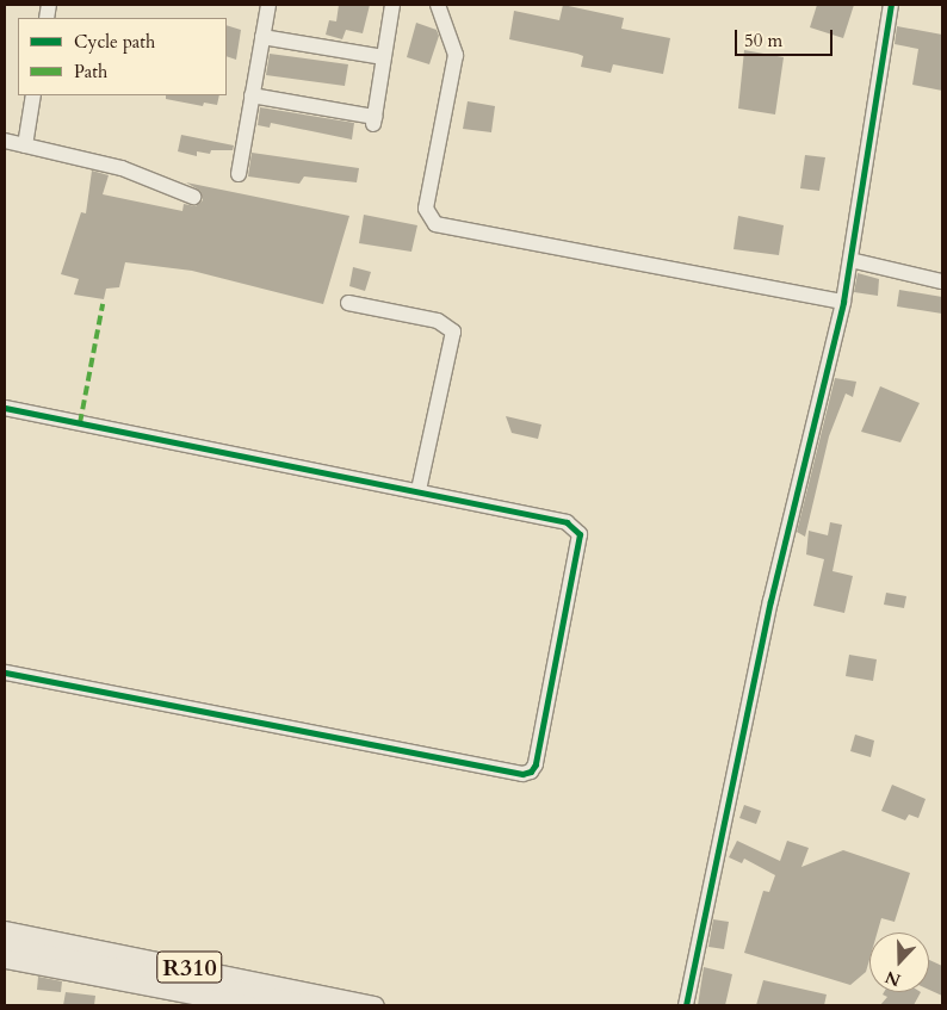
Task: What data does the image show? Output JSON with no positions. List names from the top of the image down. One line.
{"streets":{"main road":["R310"]},"legend":["Cycle path","Path"],"scale_bar":"50 m","north":"bottom"}
